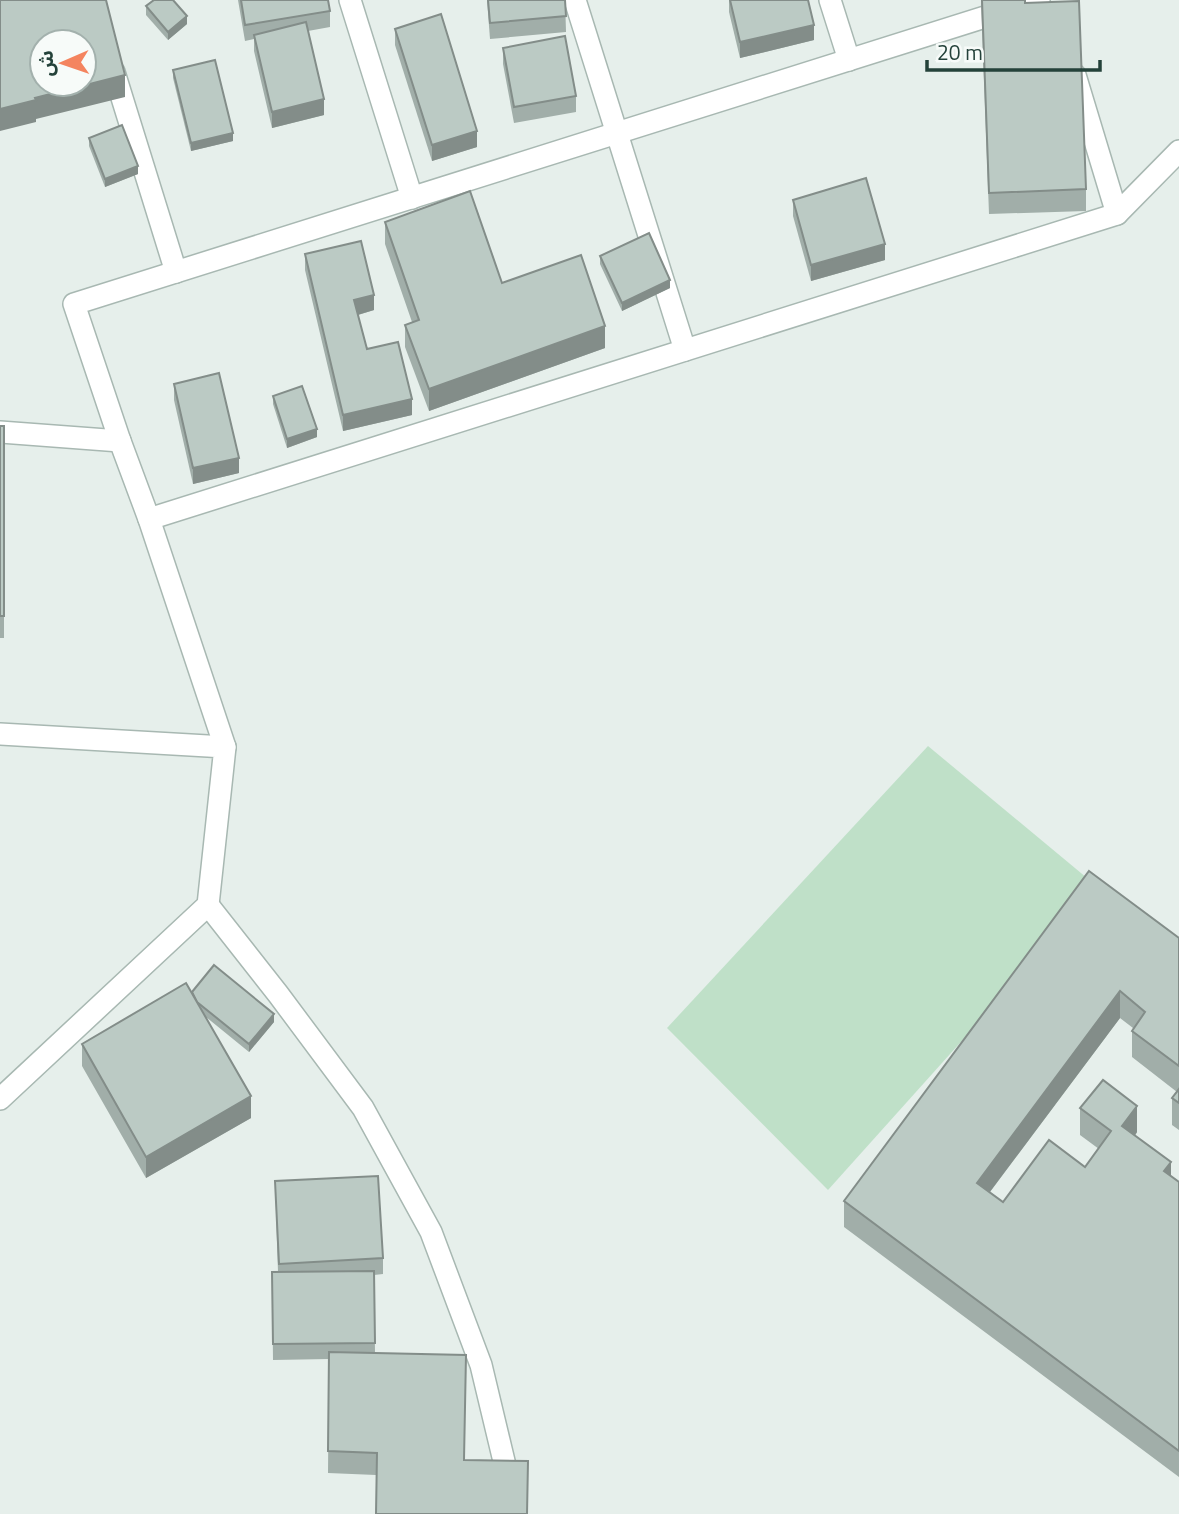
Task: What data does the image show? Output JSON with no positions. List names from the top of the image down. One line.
{"scale_bar":"20 m","north":"left"}
